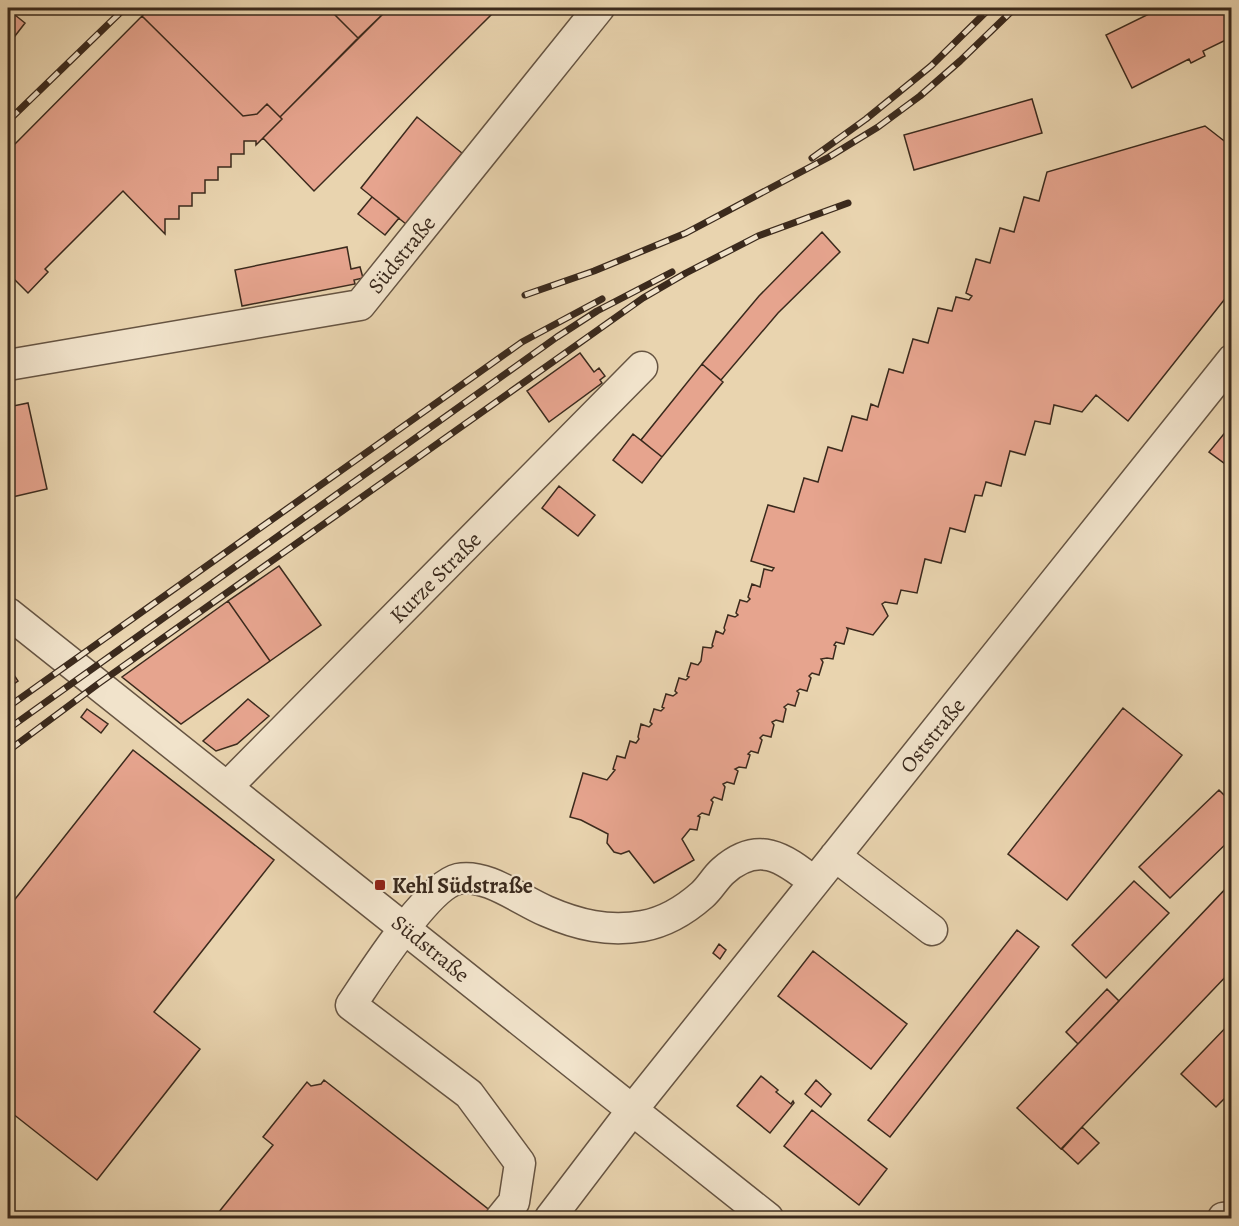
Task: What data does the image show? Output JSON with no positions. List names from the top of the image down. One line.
{"streets":{"street":["Südstraße","Kurze Straße","Oststraße"]},"crossings":[["Südstraße","Kurze Straße"],["Südstraße","Oststraße"]],"places":{"transit":["Kehl Südstraße"]}}
